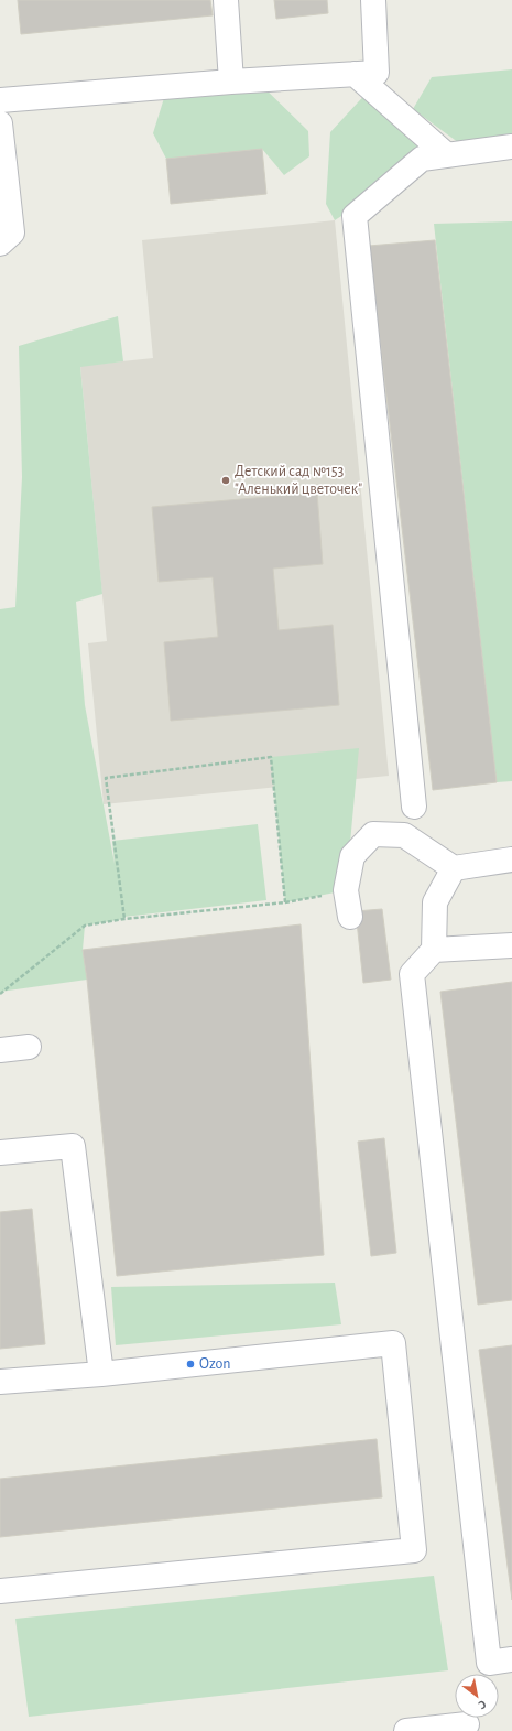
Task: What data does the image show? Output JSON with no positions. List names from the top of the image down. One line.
{"places":["Детский сад №153 \"Аленький цветочек\"","Ozon"],"north":"bottom right"}
